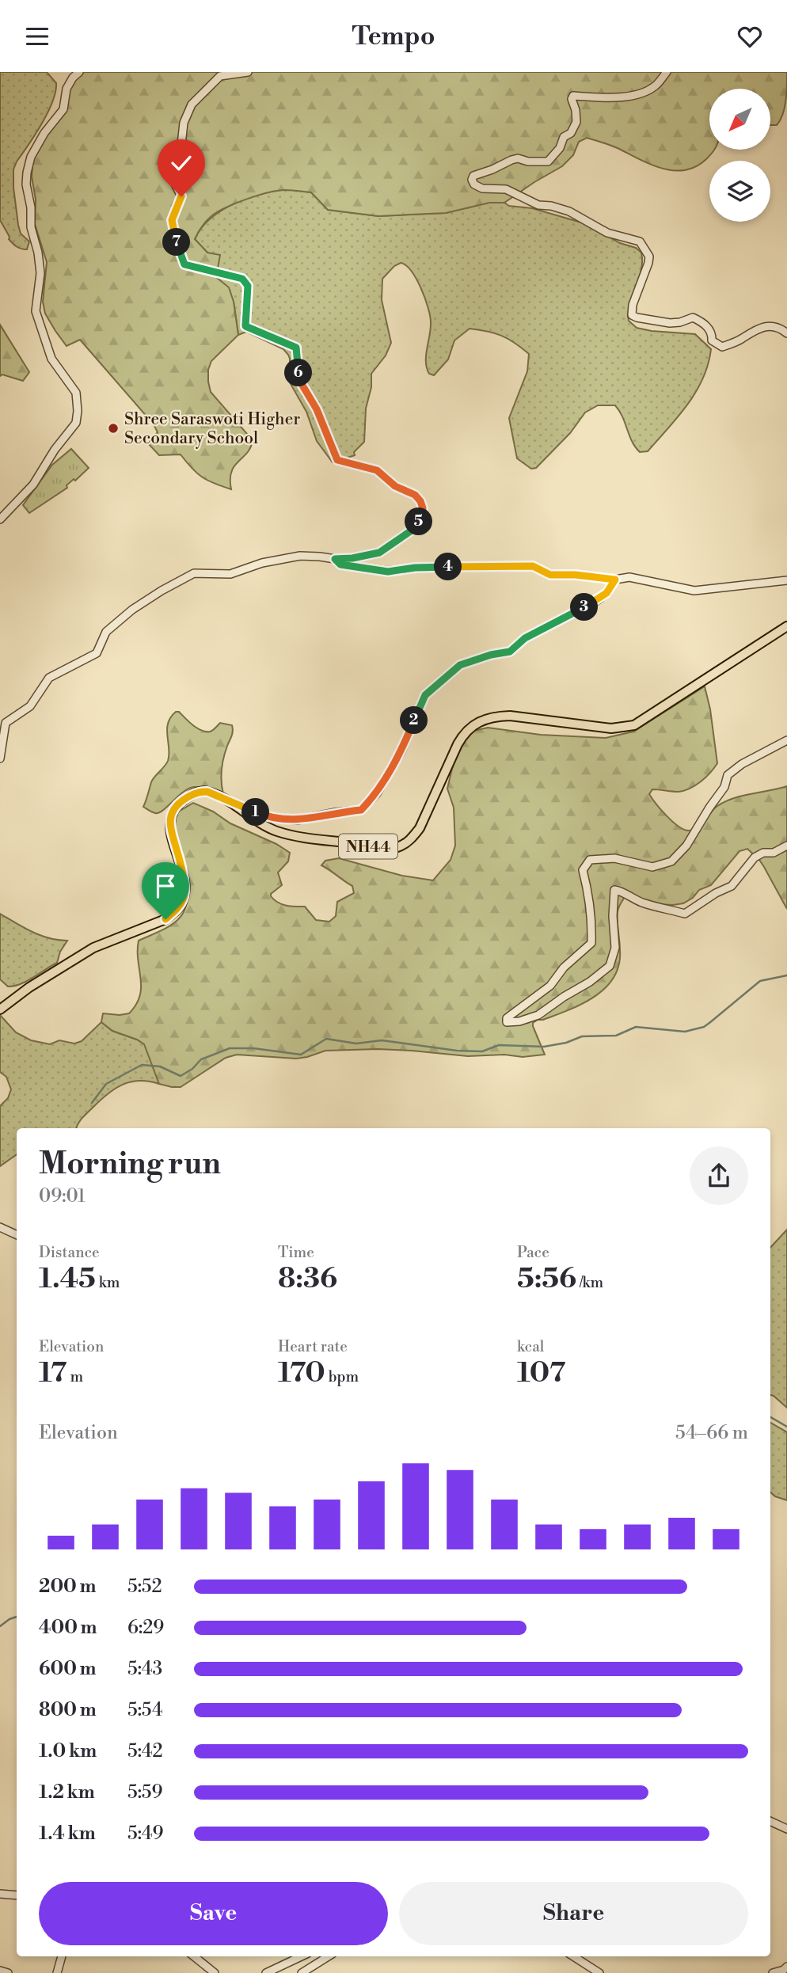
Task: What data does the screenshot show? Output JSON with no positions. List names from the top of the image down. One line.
{"streets":{"main road":["NH44"]},"places":["Shree Saraswoti Higher Secondary School"],"north":"bottom left","page":{"header":"Tempo","pins":["7","6","5","4","3","2","1"],"heading":["Morning run","09:01"],"stats":[["Distance","1.45 km"],["Time","8:36"],["Pace","5:56 /km"],["Elevation","17 m"],["Heart rate","170 bpm"],["kcal","107"]],"chart":["Elevation","54–66 m"],"list":[{"name":"200 m","note":"5:52"},{"name":"400 m","note":"6:29"},{"name":"600 m","note":"5:43"},{"name":"800 m","note":"5:54"},{"name":"1.0 km","note":"5:42"},{"name":"1.2 km","note":"5:59"},{"name":"1.4 km","note":"5:49"}],"buttons":["Save","Share"]}}
